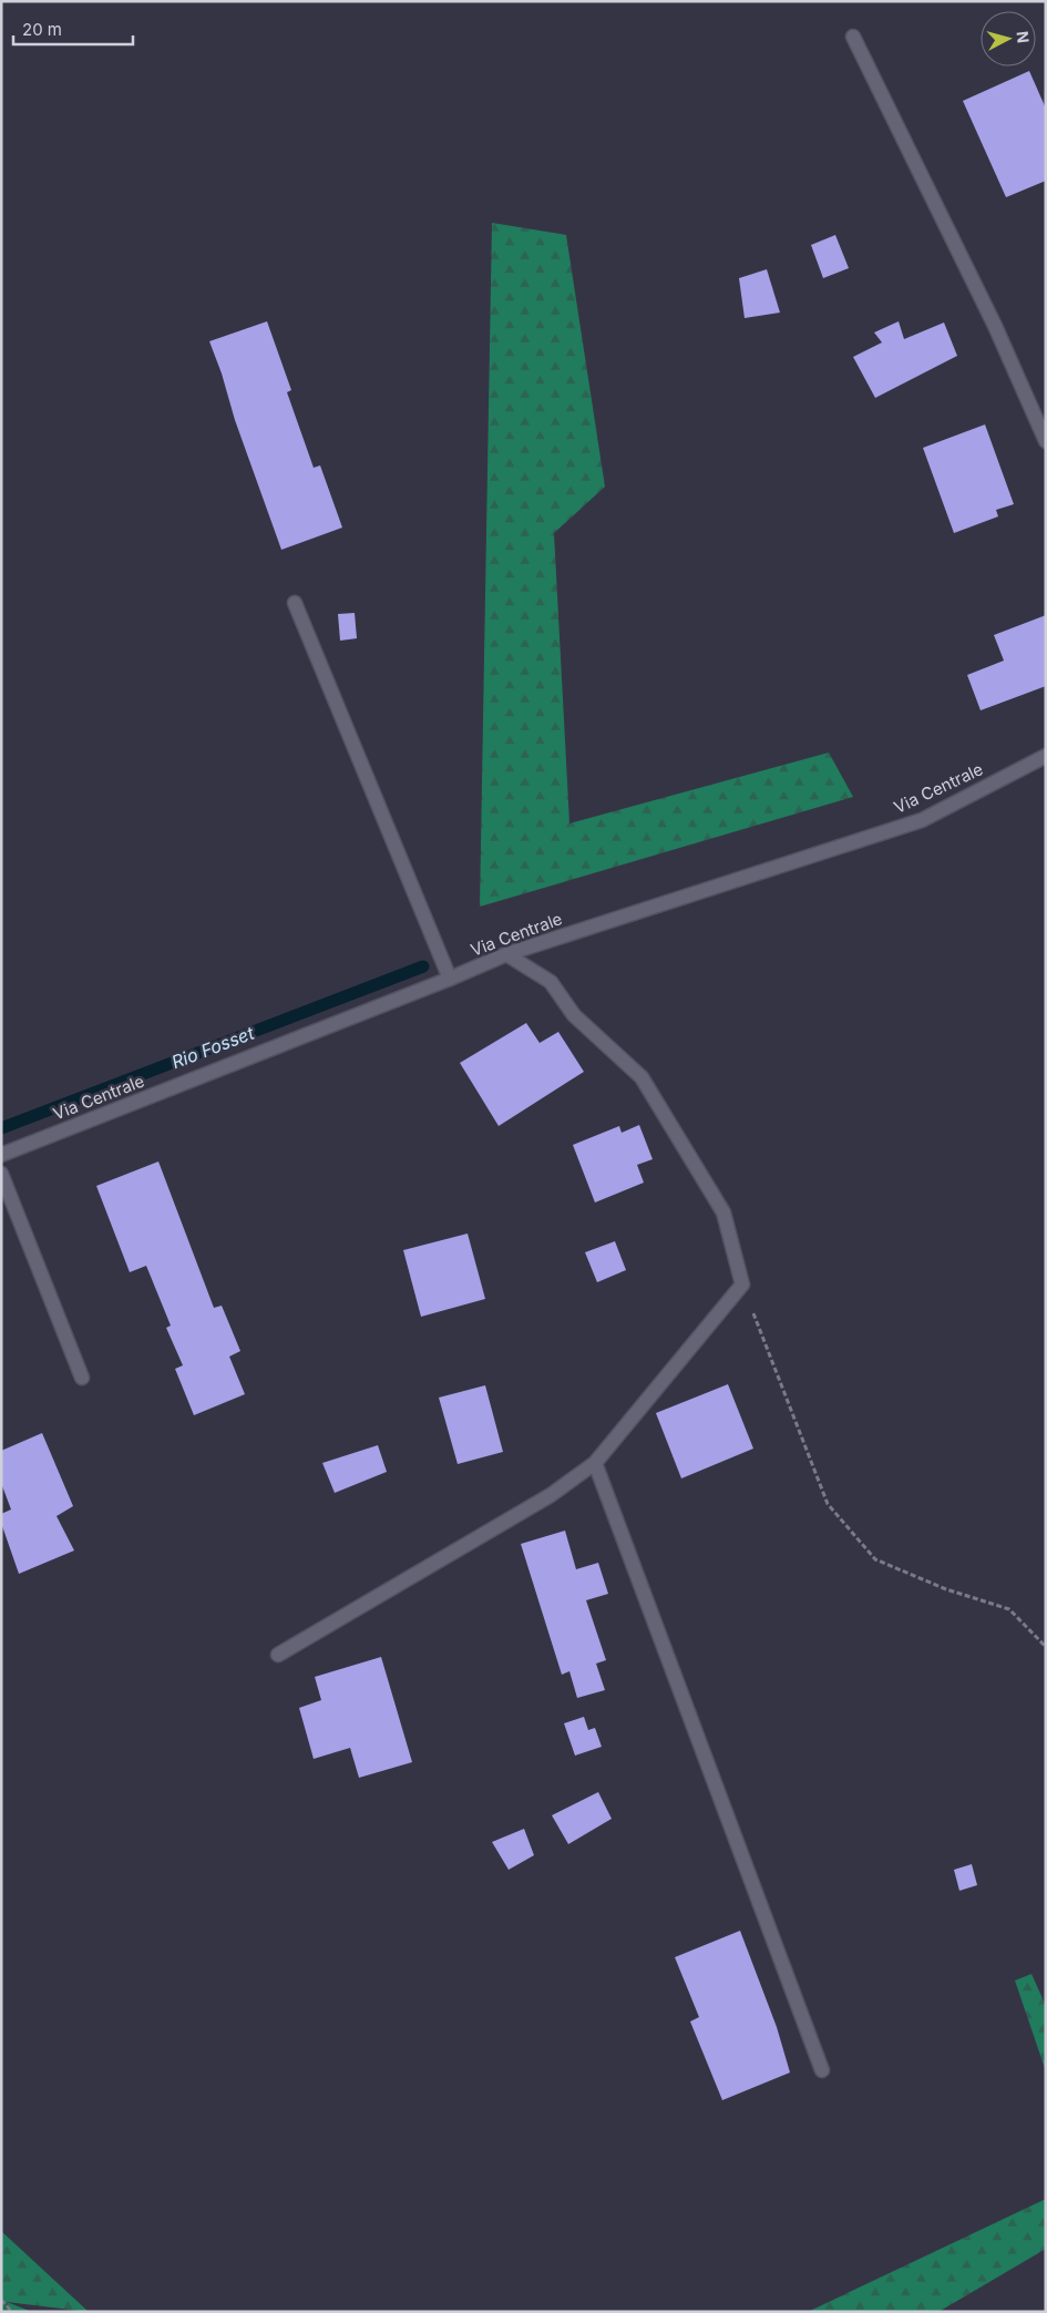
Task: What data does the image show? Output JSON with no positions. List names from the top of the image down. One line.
{"streets":{"street":["Via Centrale"]},"water":["Rio Fosset"],"scale_bar":"20 m","north":"right"}
